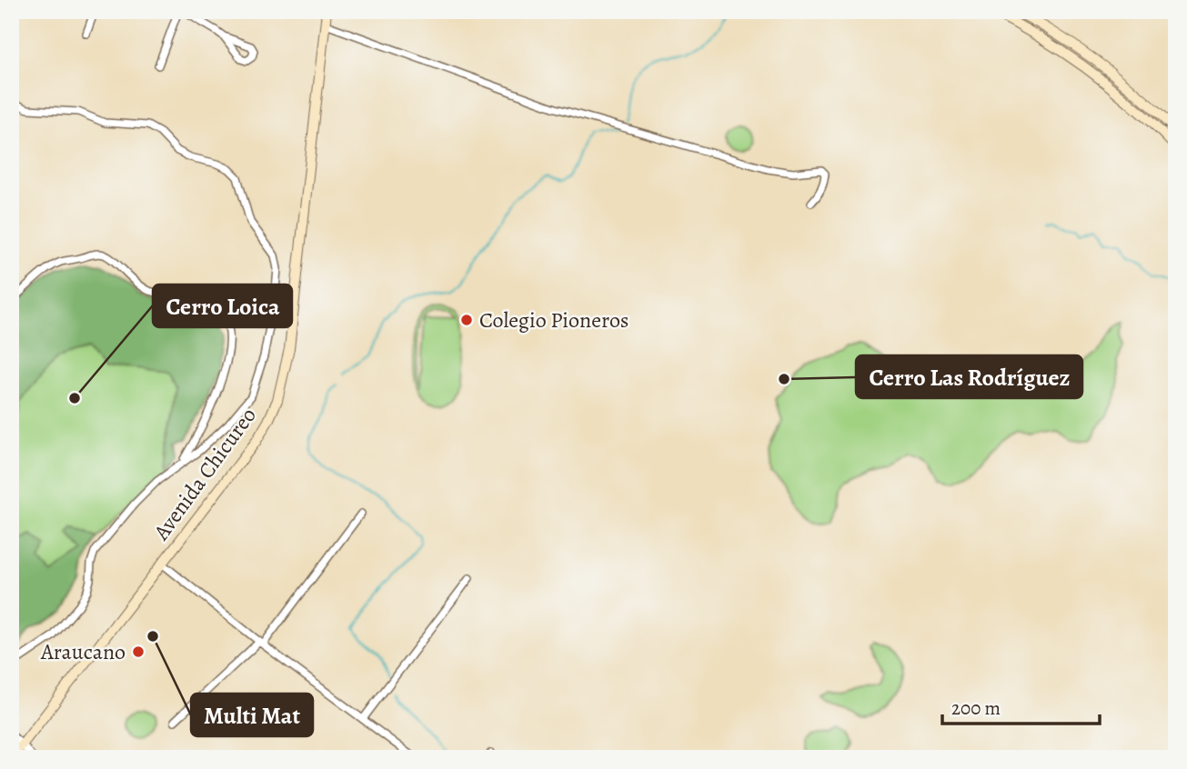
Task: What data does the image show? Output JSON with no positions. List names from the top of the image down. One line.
{"streets":{"main road":["Avenida Chicureo"]},"places":["Colegio Pioneros","Cerro Las Rodríguez","Cerro Loica","Multi Mat","Araucano"],"scale_bar":"200 m"}
